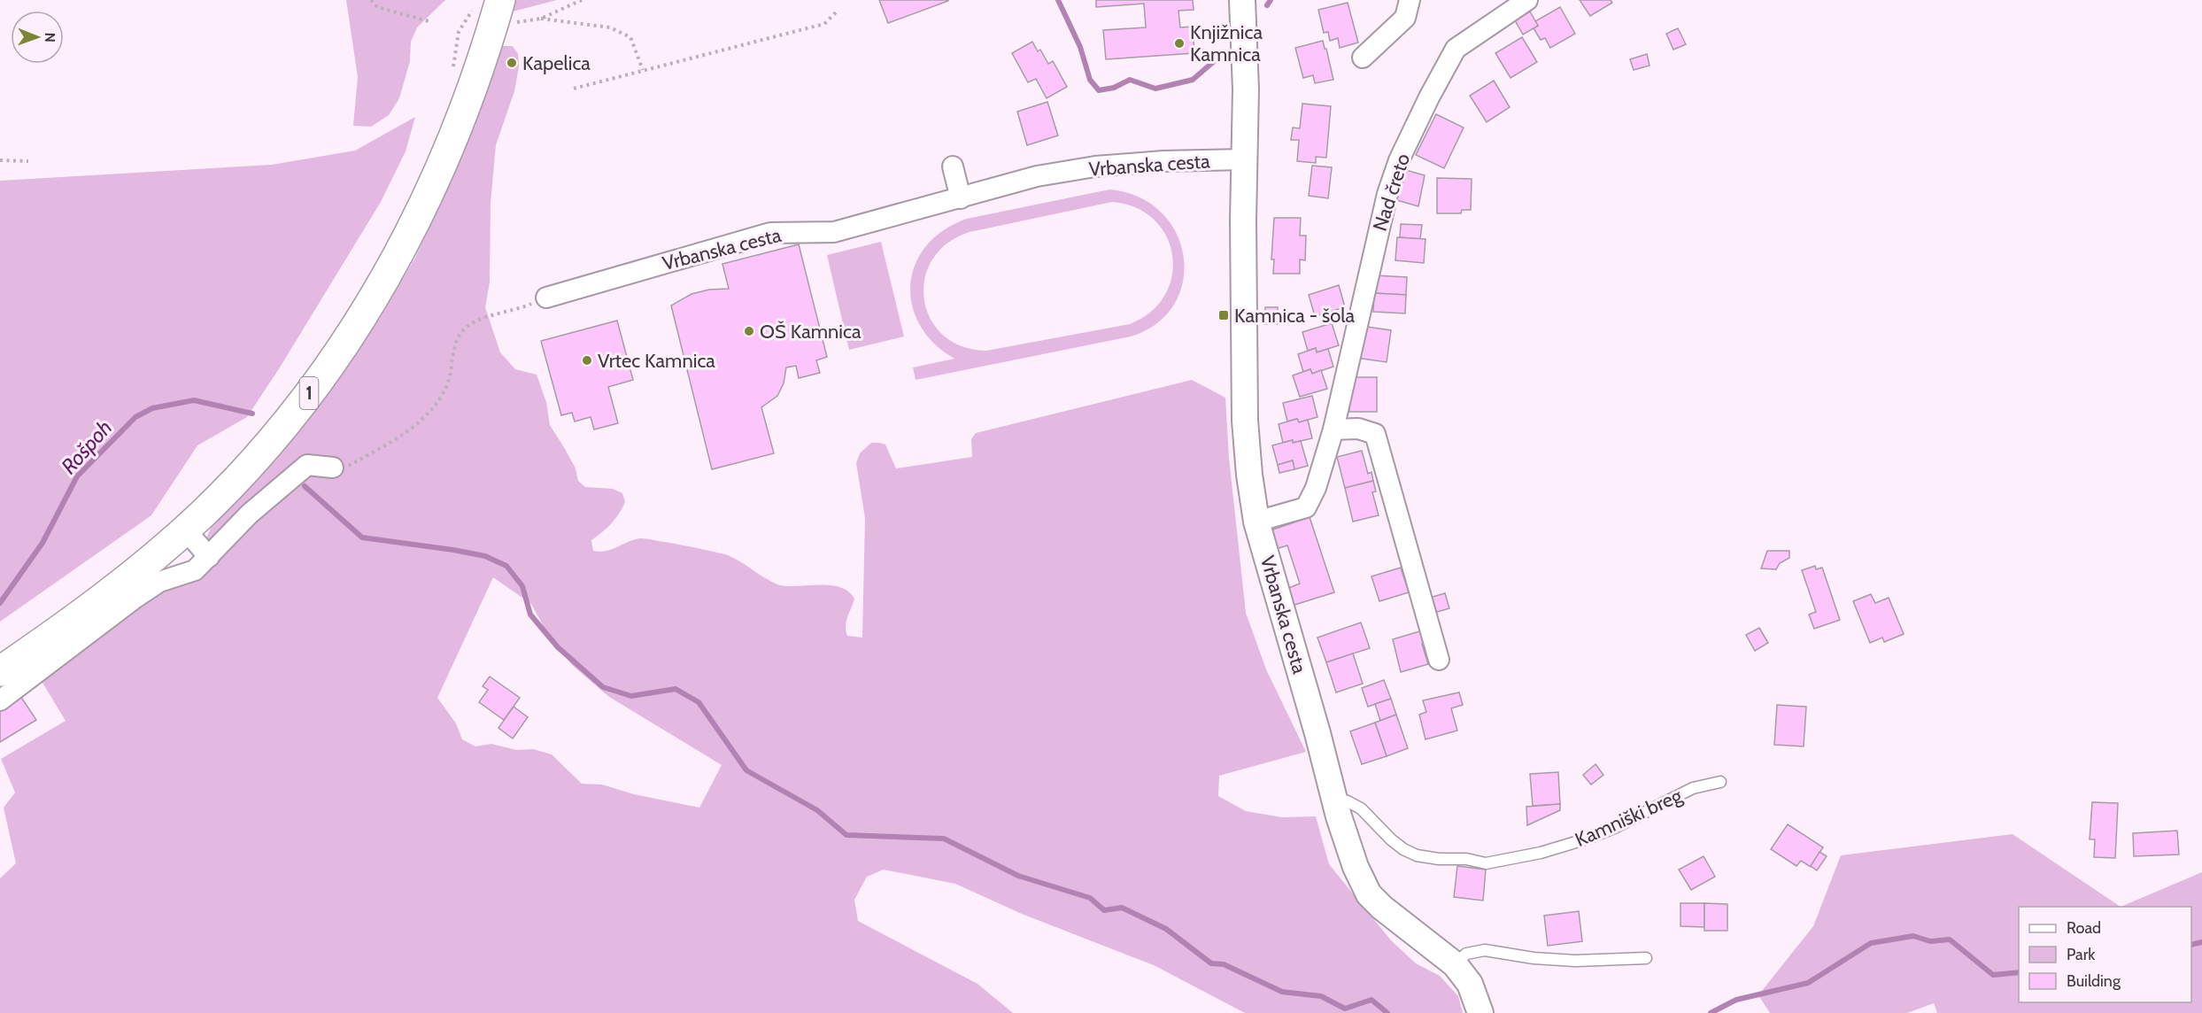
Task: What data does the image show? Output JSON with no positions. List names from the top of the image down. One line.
{"streets":{"main road":["1"],"street":["Vrbanska cesta","Nad čreto"],"lane":["Kamniški breg"]},"crossings":[["Vrbanska cesta","Nad čreto"],["Vrbanska cesta","Kamniški breg"]],"water":["Rošpoh"],"places":{"other":["Knjižnica Kamnica","Kapelica","OŠ Kamnica","Vrtec Kamnica"],"transit":["Kamnica - šola"]},"legend":["Road","Park","Building"],"north":"right"}
